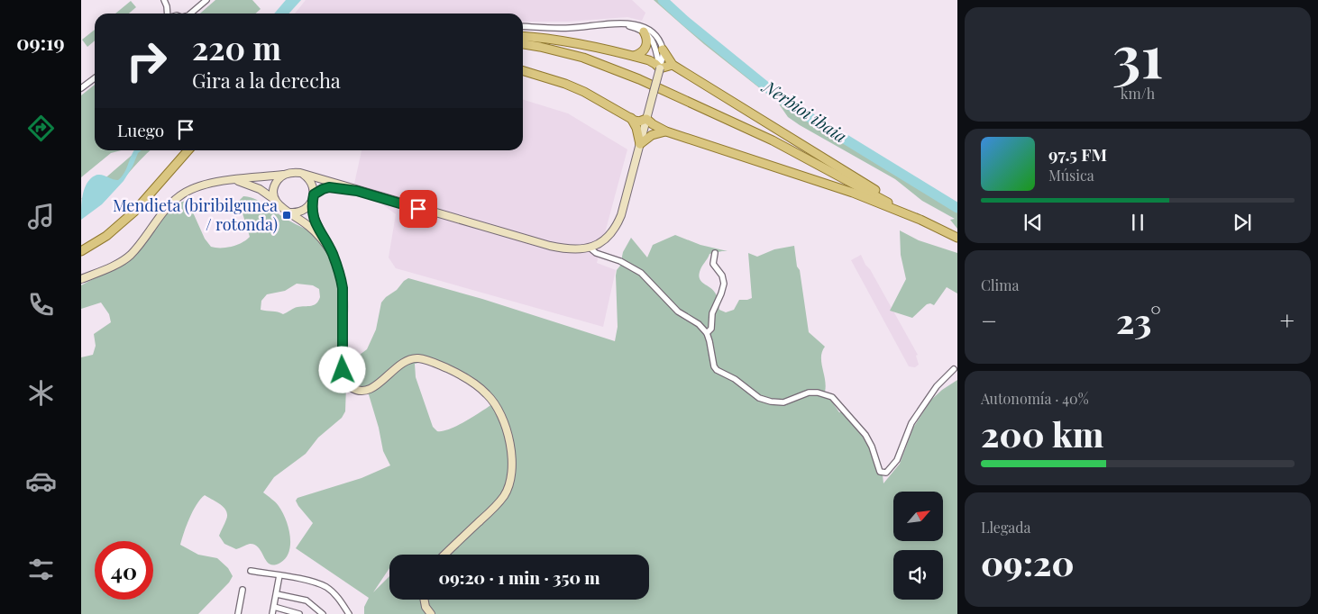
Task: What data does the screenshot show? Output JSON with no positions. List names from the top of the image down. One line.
{"water":["Nerbioi ibaia"],"places":{"transit":["Mendieta (biribilgunea / rotonda)"]},"north":"top right","page":{"tabs":"09:19","tile":[["31","km/h"],"Clima",["Autonomía · 40%","200 km"],["Llegada","09:20"]],"turn":["220 m","Gira a la derecha"],"then":"Luego","song":["97.5 FM","Música"],"heat":["−","23°","+"],"limit":"40","trip":"09:20 · 1 min · 350 m"}}
